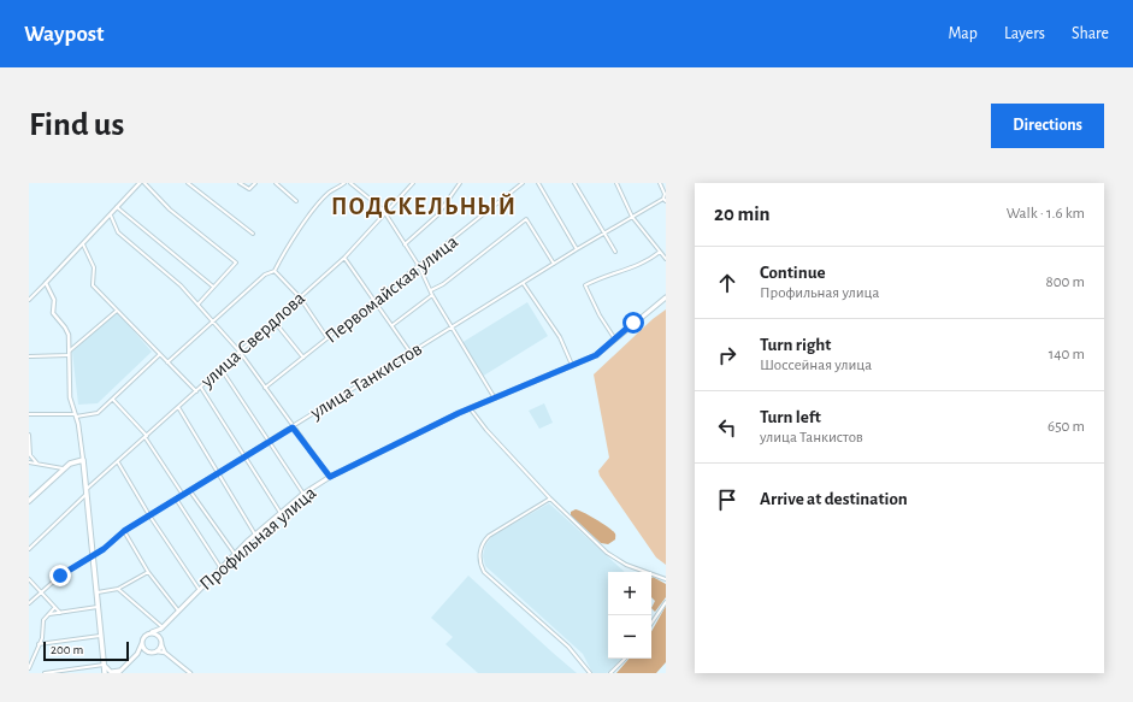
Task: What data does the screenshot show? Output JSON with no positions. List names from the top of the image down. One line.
{"streets":{"main road":["Профильная улица"],"street":["Первомайская улица","улица Свердлова","улица Танкистов"]},"districts":["ПОДСКЕЛЬНЫЙ"],"scale_bar":"200 m","page":{"header":"Waypost","nav":["Map","Layers","Share"],"buttons":"Directions","title":"Find us","heading":["20 min","Walk · 1.6 km"],"list":[["Continue","Профильная улица","800 m"],["Turn right","Шоссейная улица","140 m"],["Turn left","улица Танкистов","650 m"],"Arrive at destination"],"map_buttons":["+","−"],"scale":"200 m"}}
